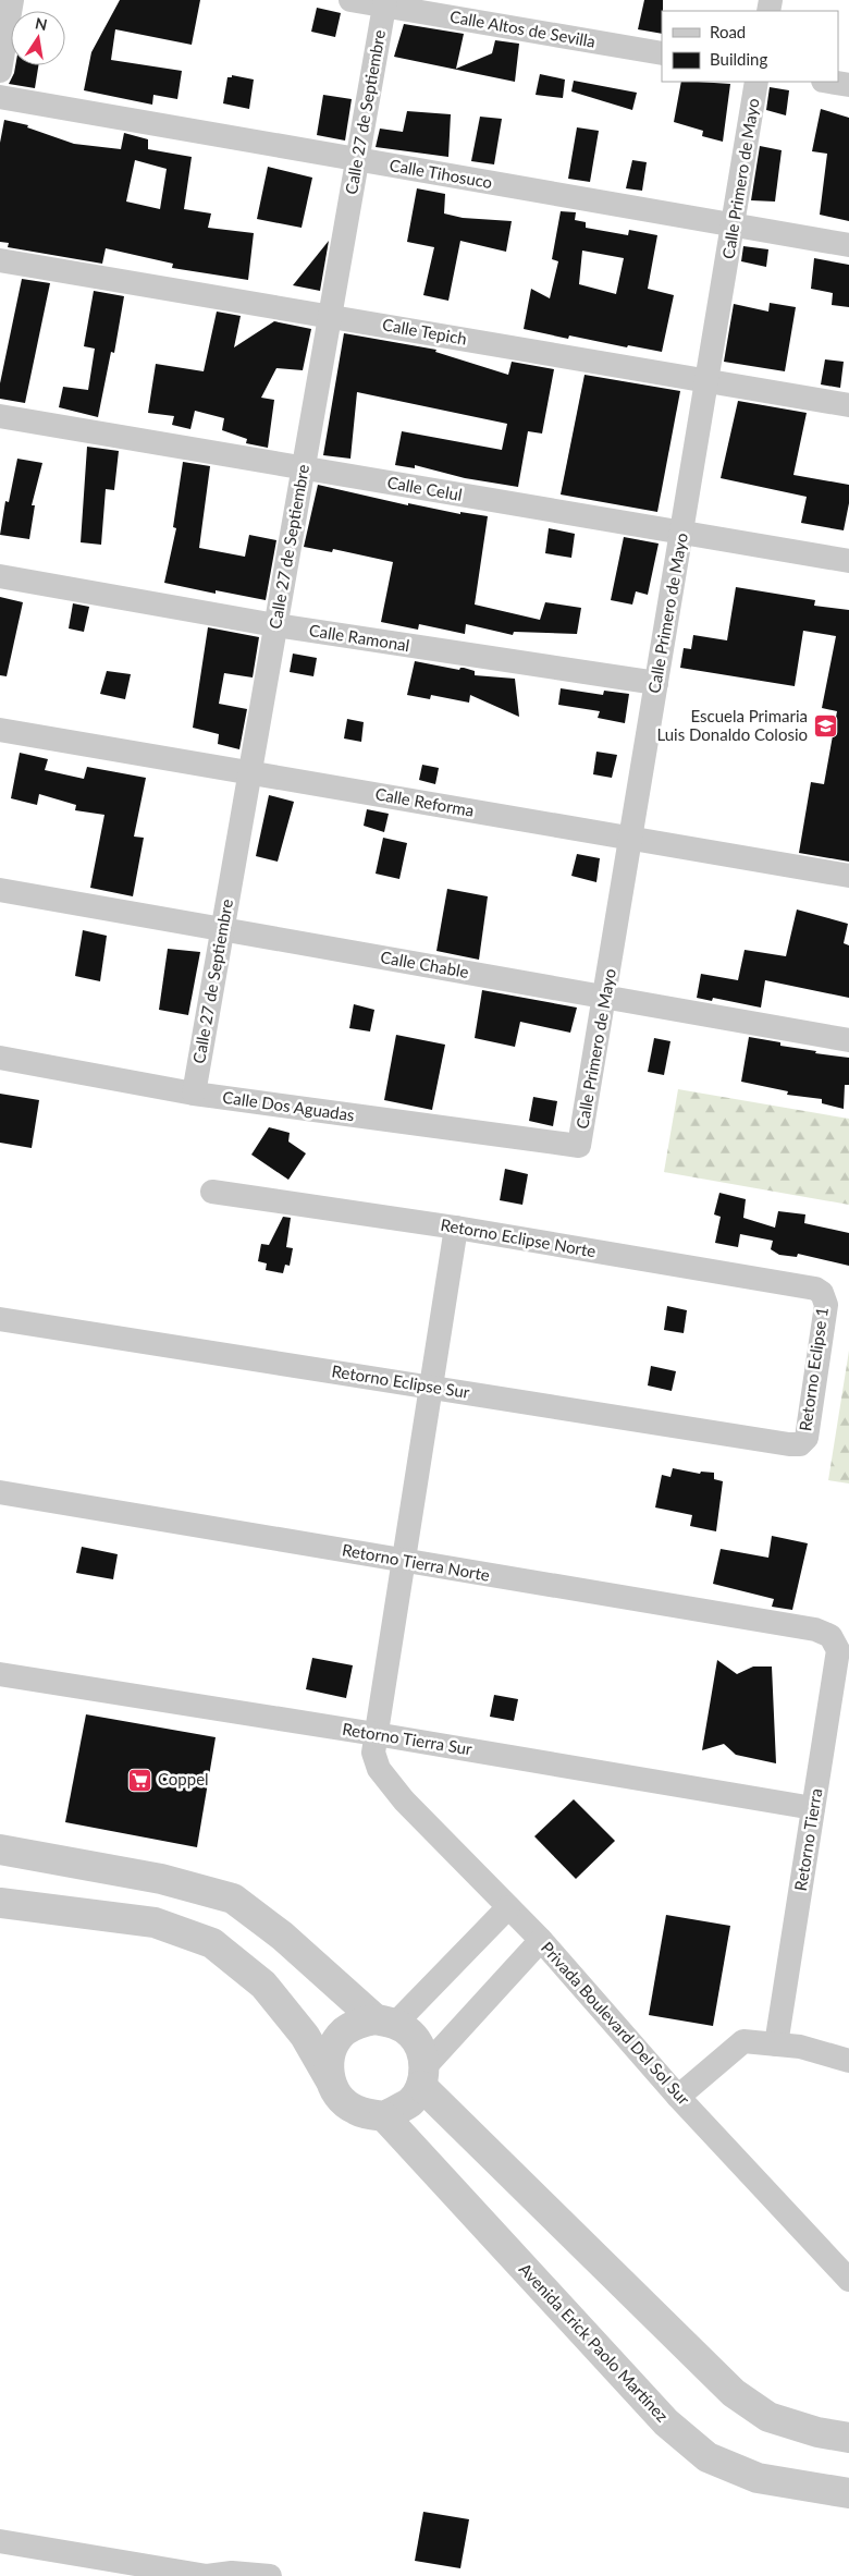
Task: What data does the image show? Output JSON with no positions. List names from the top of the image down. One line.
{"streets":{"street":["Calle Altos de Sevilla","Calle 27 de Septiembre","Calle Tihosuco","Calle Primero de Mayo","Calle Tepich","Calle Celul","Calle Ramonal","Calle Reforma","Calle Chable","Calle Dos Aguadas","Retorno Eclipse Norte","Retorno Eclipse 1","Retorno Eclipse Sur","Retorno Tierra Norte","Retorno Tierra Sur","Retorno Tierra","Privada Boulevard Del Sol Sur","Avenida Erick Paolo Martínez"]},"crossings":[["Calle Altos de Sevilla","Calle 27 de Septiembre"],["Calle 27 de Septiembre","Calle Tihosuco"],["Calle 27 de Septiembre","Calle Tepich"],["Calle 27 de Septiembre","Calle Celul"],["Calle 27 de Septiembre","Calle Ramonal"],["Calle 27 de Septiembre","Calle Reforma"],["Calle 27 de Septiembre","Calle Chable"],["Calle 27 de Septiembre","Calle Dos Aguadas"],["Calle Tihosuco","Calle Primero de Mayo"],["Calle Primero de Mayo","Calle Tepich"],["Calle Primero de Mayo","Calle Celul"],["Calle Primero de Mayo","Calle Ramonal"],["Calle Primero de Mayo","Calle Reforma"],["Calle Primero de Mayo","Calle Chable"],["Calle Primero de Mayo","Calle Dos Aguadas"],["Retorno Eclipse Norte","Retorno Eclipse 1"],["Retorno Eclipse 1","Retorno Eclipse Sur"],["Retorno Tierra Norte","Retorno Tierra"],["Retorno Tierra Sur","Retorno Tierra"],["Retorno Tierra Sur","Privada Boulevard Del Sol Sur"]],"places":{"school or university":["Escuela Primaria Luis Donaldo Colosio"],"supermarket":["Coppel"]},"legend":["Road","Building"],"north":"top"}
